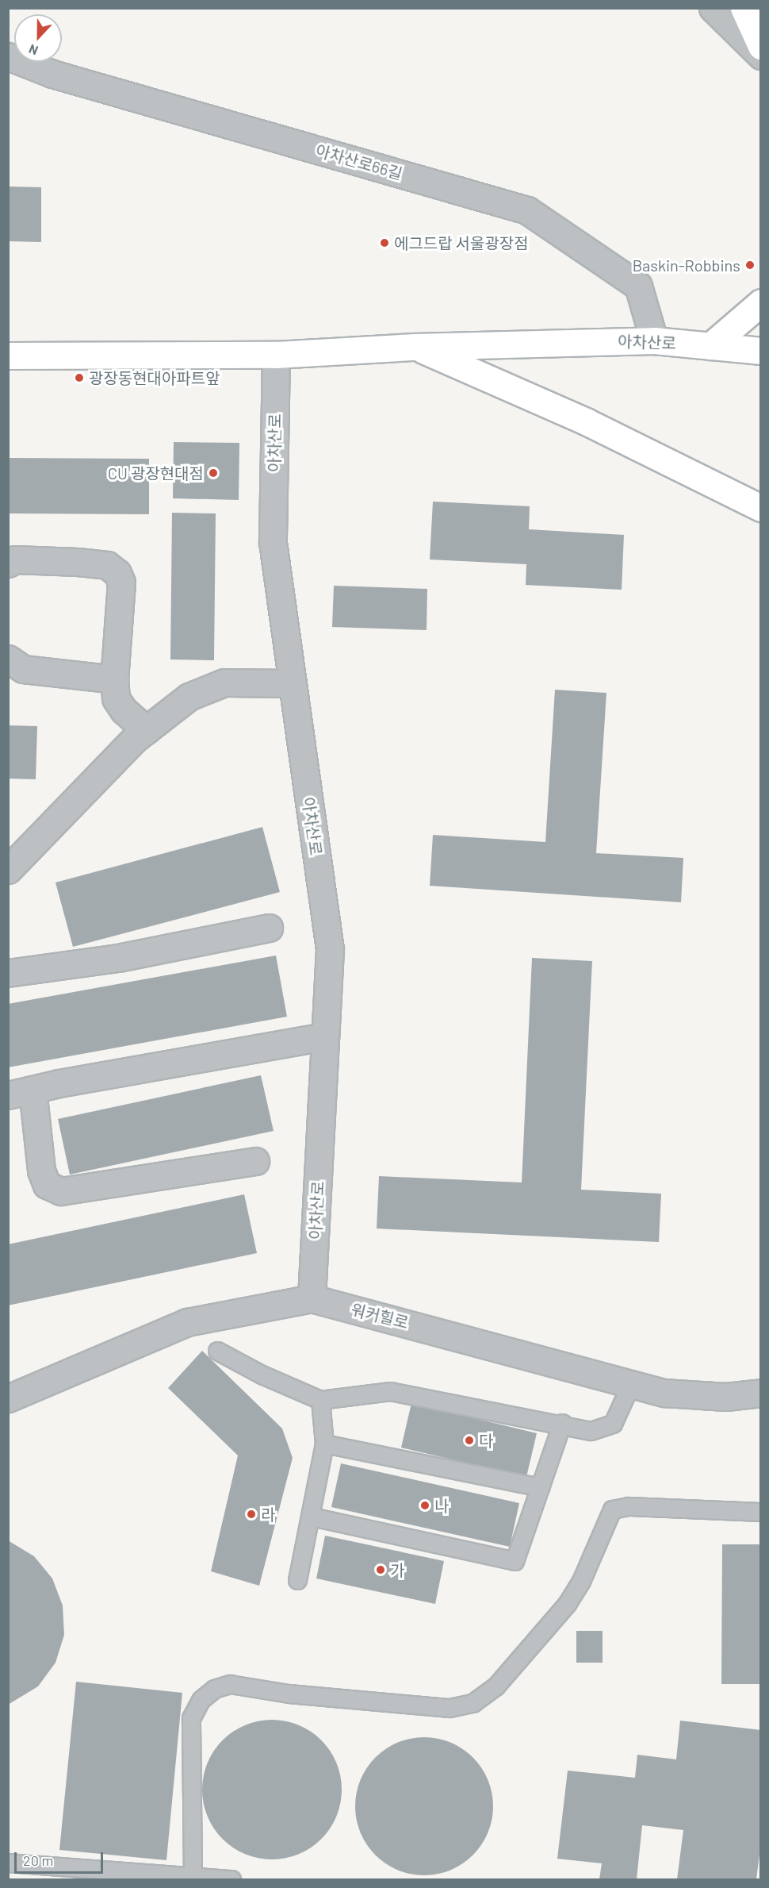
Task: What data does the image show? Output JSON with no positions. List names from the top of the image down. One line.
{"streets":{"main road":["아차산로"],"street":["아차산로66길","워커힐로"]},"crossings":[["아차산로66길","아차산로"],["아차산로","워커힐로"]],"places":["에그드랍 서울광장점","Baskin-Robbins","광장동현대아파트앞","CU 광장현대점","다","나","라","가"],"scale_bar":"20 m","north":"bottom"}
